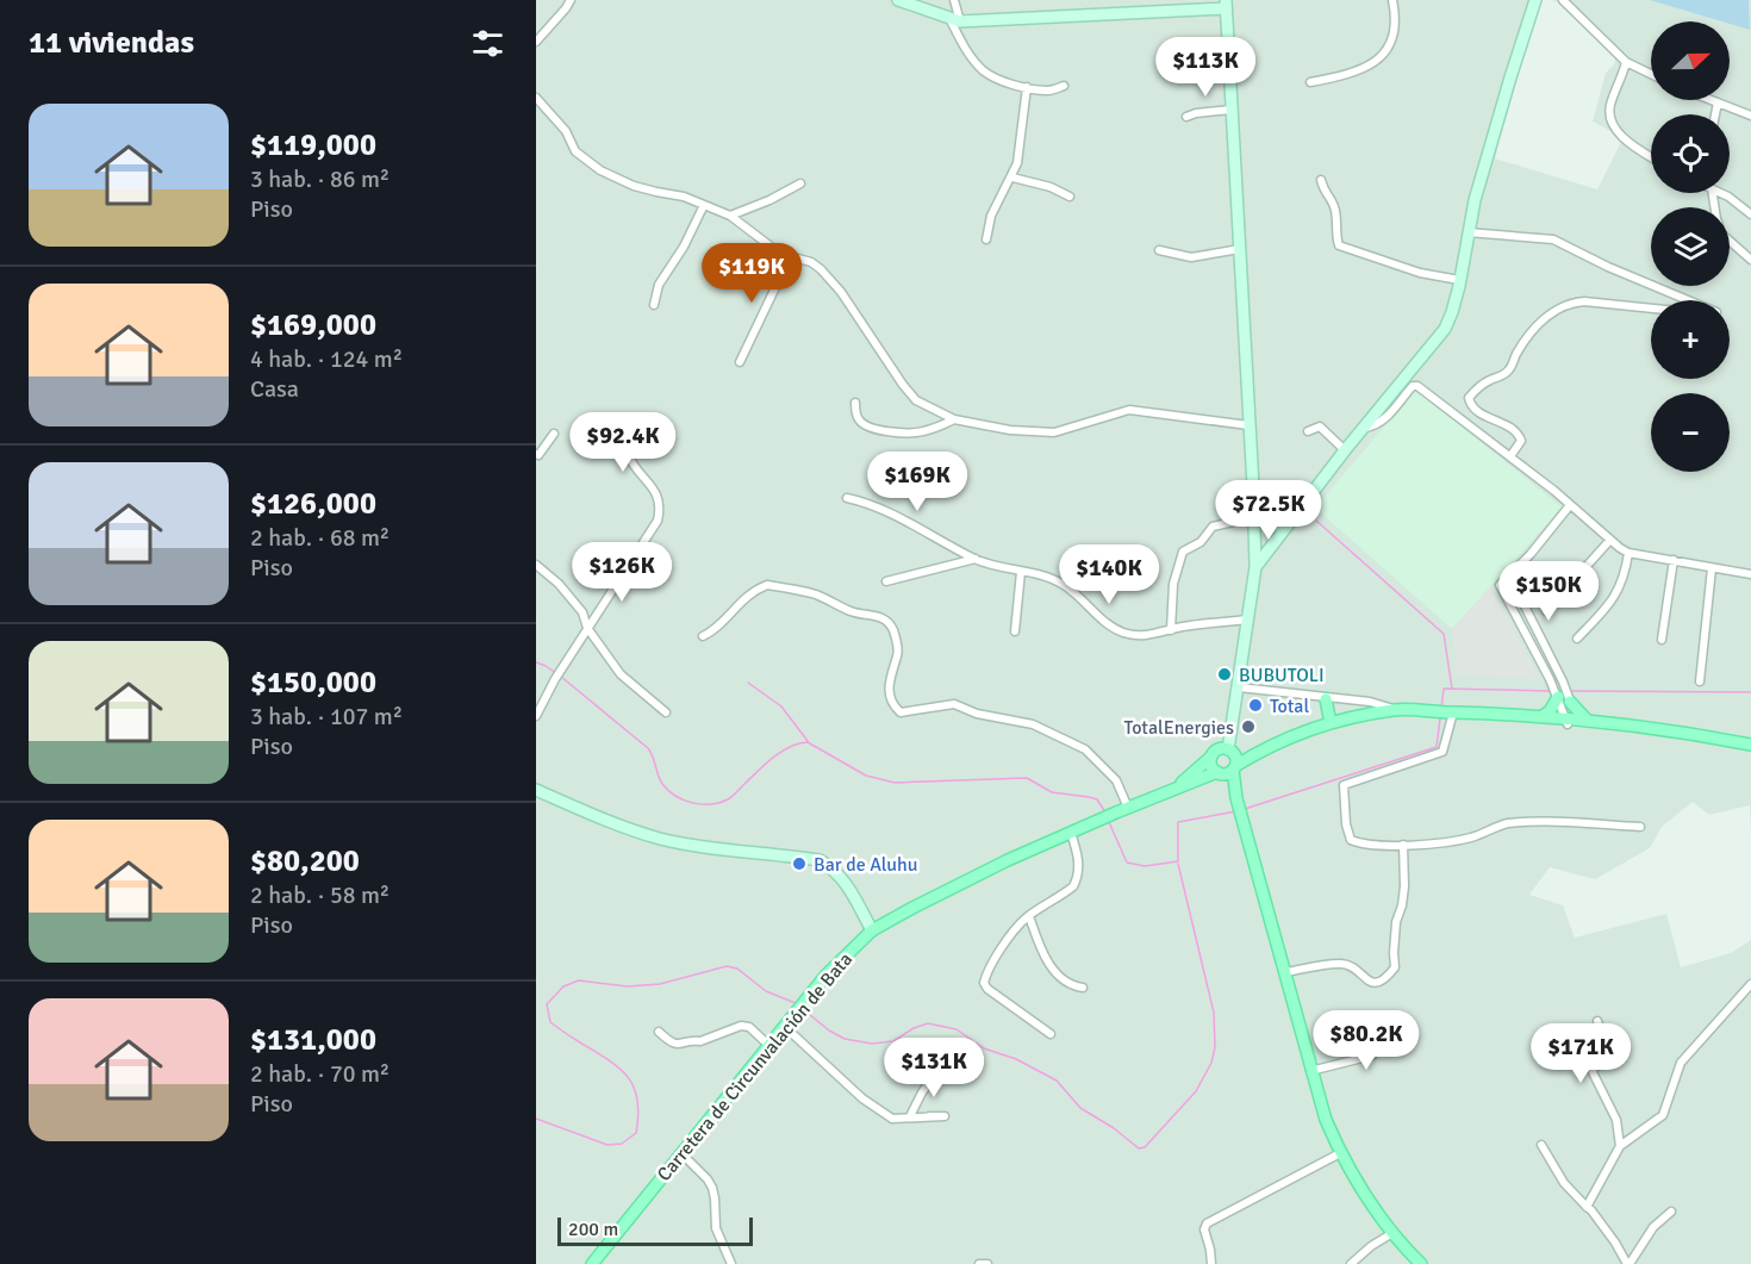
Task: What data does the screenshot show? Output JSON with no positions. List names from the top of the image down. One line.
{"streets":{"main road":["Carretera de Circunvalación de Bata"]},"places":["BUBUTOLI","Total","TotalEnergies","Bar de Aluhu"],"scale_bar":"200 m","north":"right","page":{"heading":"11 viviendas","map_buttons":["+","−"],"price":["$113K","$119K","$92.4K","$169K","$72.5K","$126K","$140K","$150K","$80.2K","$171K","$131K"],"list":[{"name":"$119,000","note":"3 hab. · 86 m² · Piso"},{"name":"$169,000","note":"4 hab. · 124 m² · Casa"},{"name":"$126,000","note":"2 hab. · 68 m² · Piso"},{"name":"$150,000","note":"3 hab. · 107 m² · Piso"},{"name":"$80,200","note":"2 hab. · 58 m² · Piso"},{"name":"$131,000","note":"2 hab. · 70 m² · Piso"}],"scale":"200 m"}}
